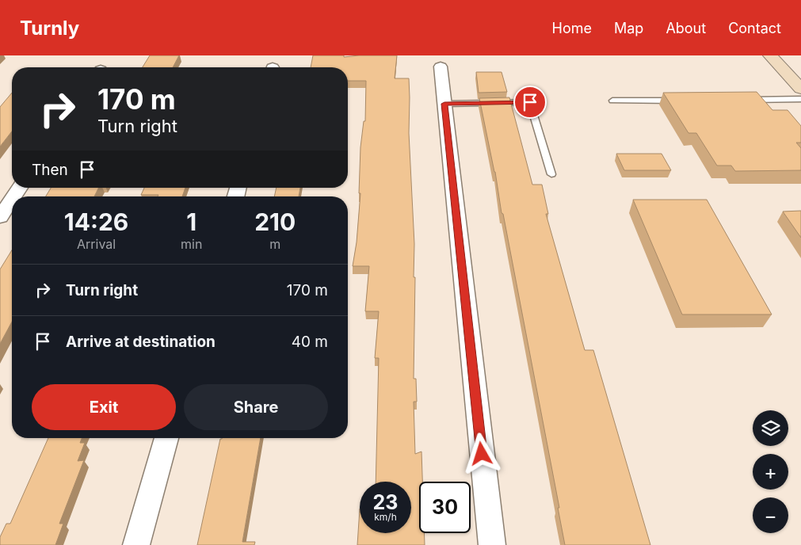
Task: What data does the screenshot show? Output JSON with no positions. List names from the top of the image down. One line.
{"page":{"header":"Turnly","nav":["Home","Map","About","Contact"],"turn":["170 m","Turn right"],"then":"Then","eta":["14:26","Arrival","1","min","210","m"],"list":[{"name":"Turn right","value":"170 m"},{"name":"Arrive at destination","value":"40 m"}],"buttons":["Exit","Share"],"map_buttons":["+","−"],"speed":"23 km/h","limit":"30"}}
